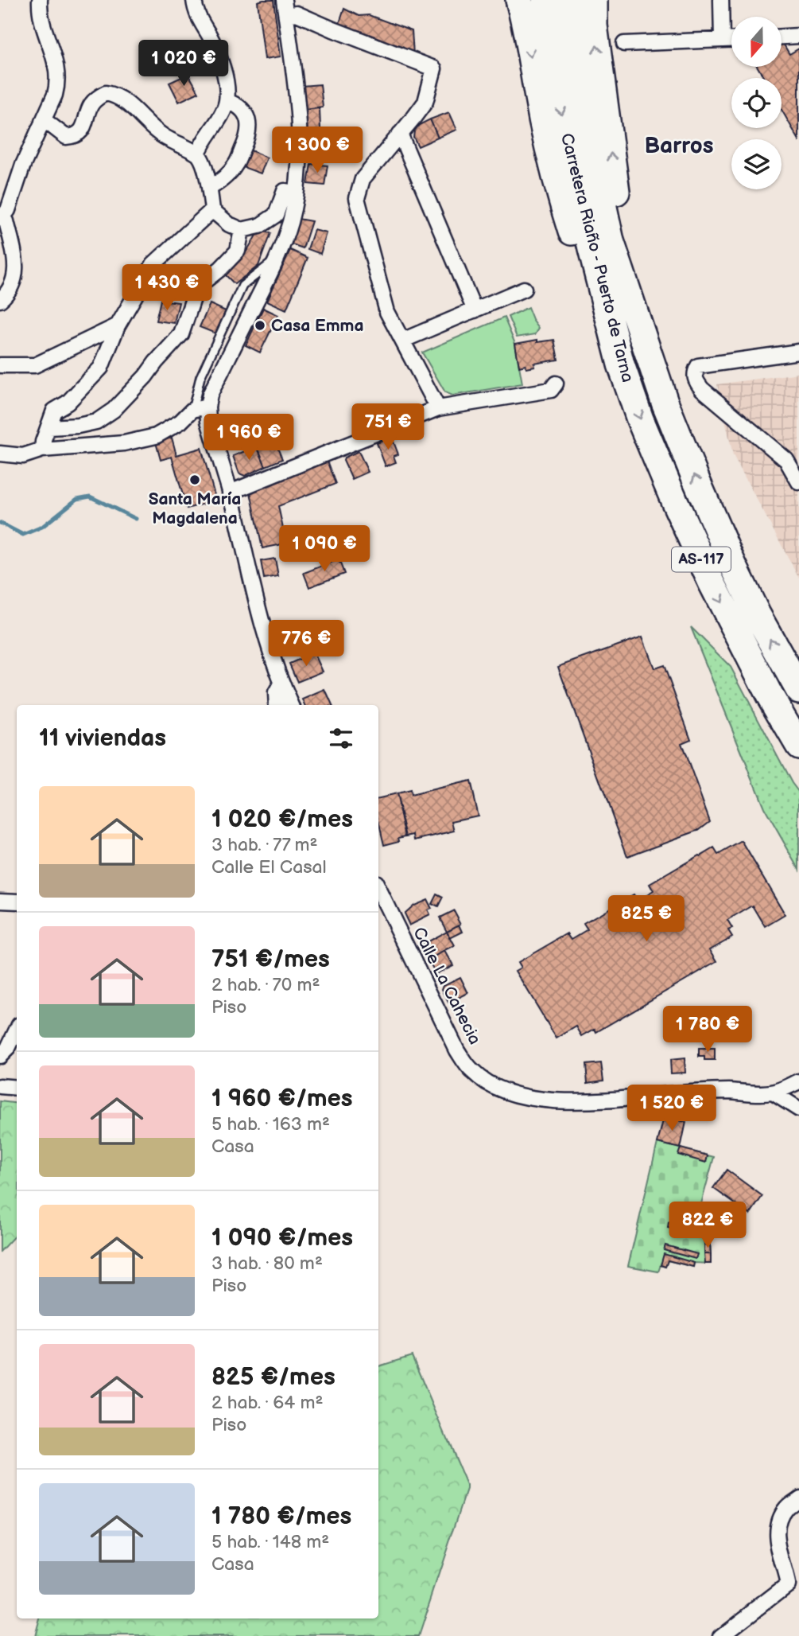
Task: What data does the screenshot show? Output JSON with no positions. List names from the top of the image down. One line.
{"streets":{"highway":["Carretera Riaño - Puerto de Tarna","AS-117"],"street":["Calle La Cahecia"]},"districts":["Barros"],"places":["Casa Emma","Santa María Magdalena"],"north":"bottom","page":{"price":["1 020 €","1 300 €","1 430 €","751 €","1 960 €","1 090 €","776 €","825 €","1 780 €","1 520 €","822 €"],"heading":"11 viviendas","list":[{"name":"1 020 €/mes","note":"3 hab. · 77 m² · Calle El Casal"},{"name":"751 €/mes","note":"2 hab. · 70 m² · Piso"},{"name":"1 960 €/mes","note":"5 hab. · 163 m² · Casa"},{"name":"1 090 €/mes","note":"3 hab. · 80 m² · Piso"},{"name":"825 €/mes","note":"2 hab. · 64 m² · Piso"},{"name":"1 780 €/mes","note":"5 hab. · 148 m² · Casa"}]}}
